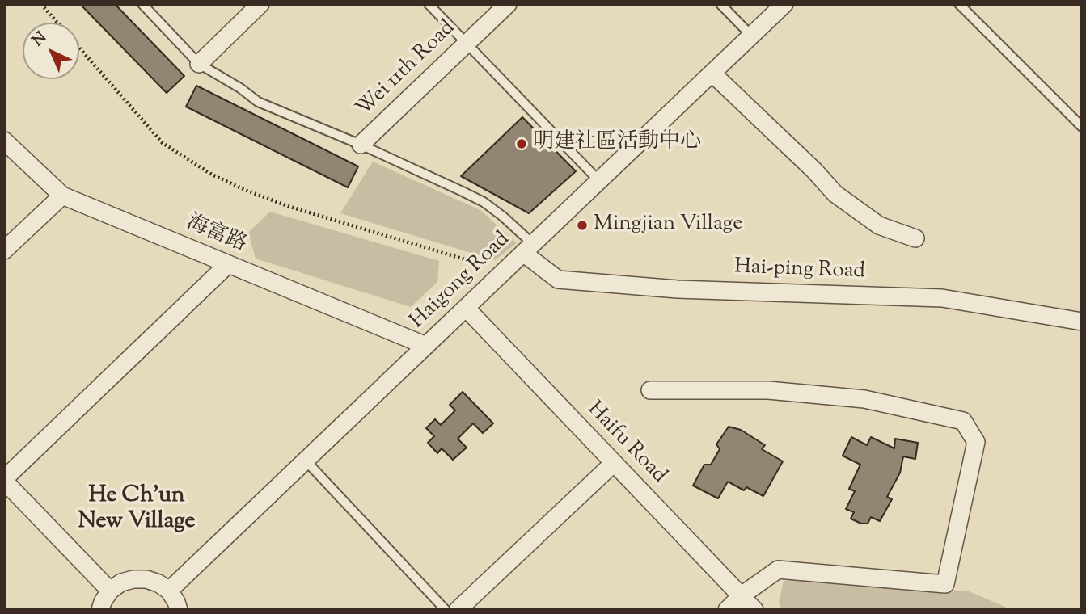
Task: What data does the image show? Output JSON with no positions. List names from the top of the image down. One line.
{"streets":{"street":["Wei 11th Road","海富路","Hai-ping Road","Haigong Road","Haifu Road"]},"crossings":[["海富路","Haigong Road"],["Hai-ping Road","Haigong Road"],["Haigong Road","Haifu Road"]],"districts":["He Ch'un New Village"],"places":["明建社區活動中心","Mingjian Village"],"north":"top left"}
